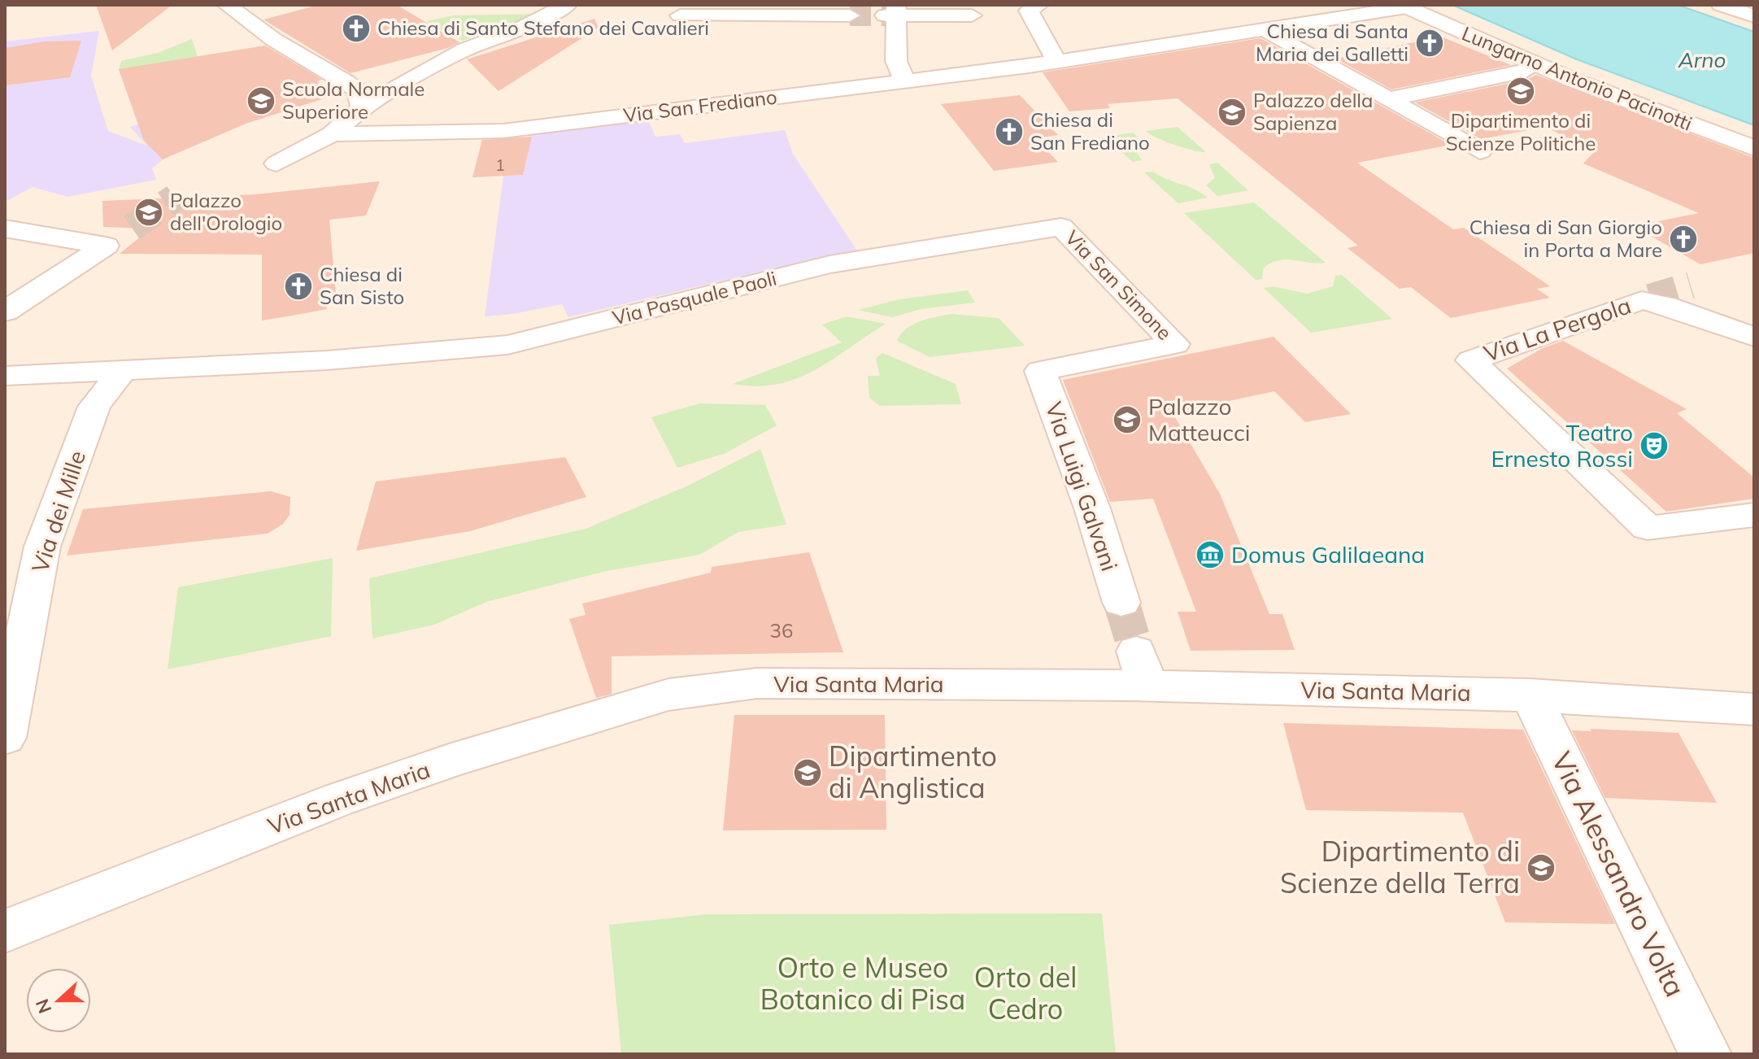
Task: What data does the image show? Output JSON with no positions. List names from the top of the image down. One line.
{"streets":{"street":["Lungarno Antonio Pacinotti","Via San Frediano","Via San Simone","Via Pasquale Paoli","Via La Pergola","Via Luigi Galvani","Via dei Mille","Via Santa Maria","Via Alessandro Volta"]},"crossings":[["Lungarno Antonio Pacinotti","Via San Frediano"],["Via San Simone","Via Pasquale Paoli"],["Via San Simone","Via Luigi Galvani"],["Via Pasquale Paoli","Via dei Mille"],["Via Santa Maria","Via Alessandro Volta"]],"water":["Arno"],"parks":["Orto e Museo Botanico di Pisa","Orto del Cedro"],"places":{"church":["Chiesa di Santo Stefano dei Cavalieri","Chiesa di Santa Maria dei Galletti","Chiesa di San Frediano","Chiesa di San Giorgio in Porta a Mare","Chiesa di San Sisto"],"school or university":["Dipartimento di Scienze Politiche","Scuola Normale Superiore","Palazzo della Sapienza","Palazzo dell'Orologio","Palazzo Matteucci","Dipartimento di Anglistica","Dipartimento di Scienze della Terra"],"theatre":["Teatro Ernesto Rossi"],"museum":["Domus Galilaeana"]},"house_numbers":["1","36"],"north":"left"}
